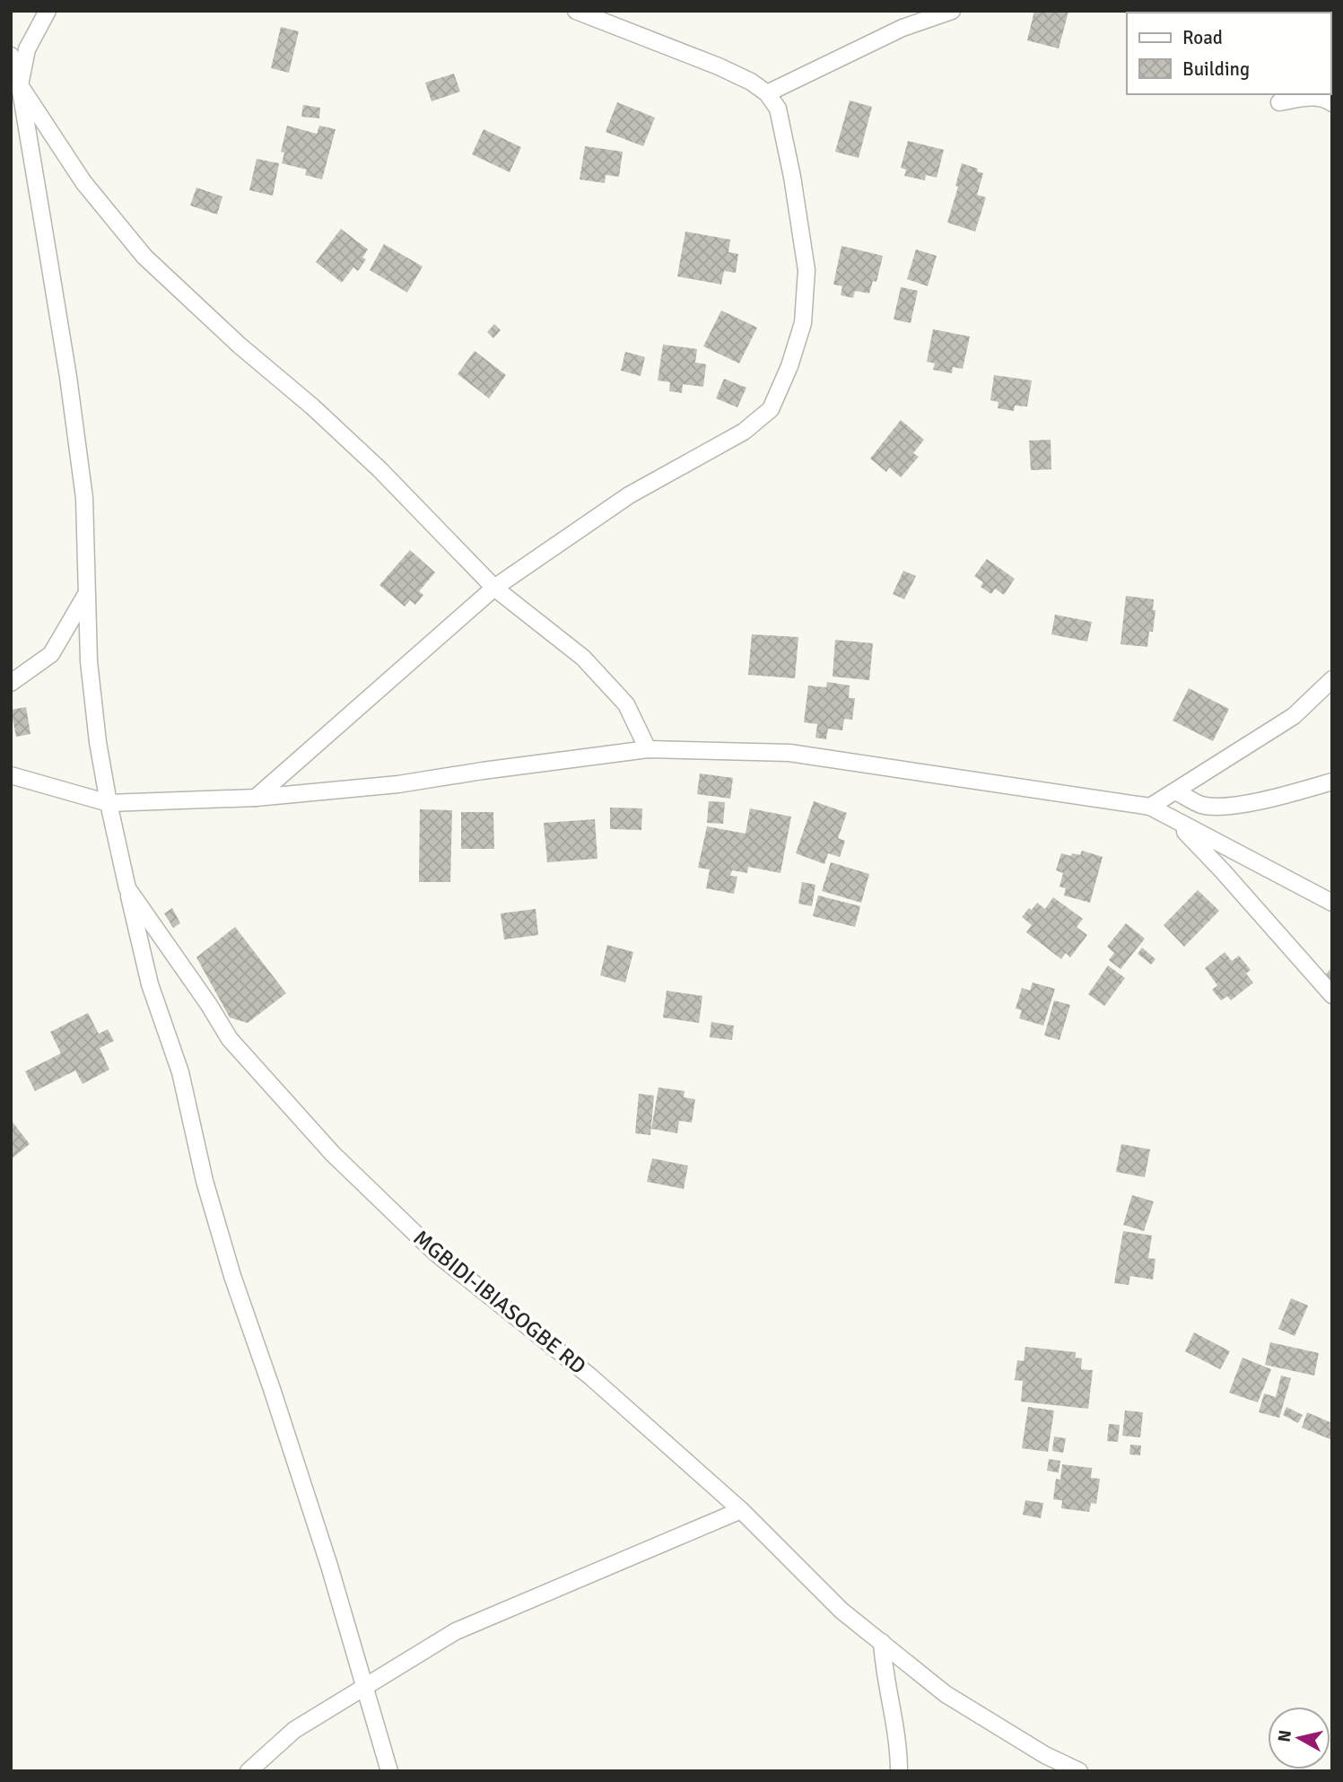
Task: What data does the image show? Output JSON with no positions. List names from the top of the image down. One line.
{"streets":{"street":["MGBIDI-IBIASOGBE RD"]},"legend":["Road","Building"],"north":"left"}
